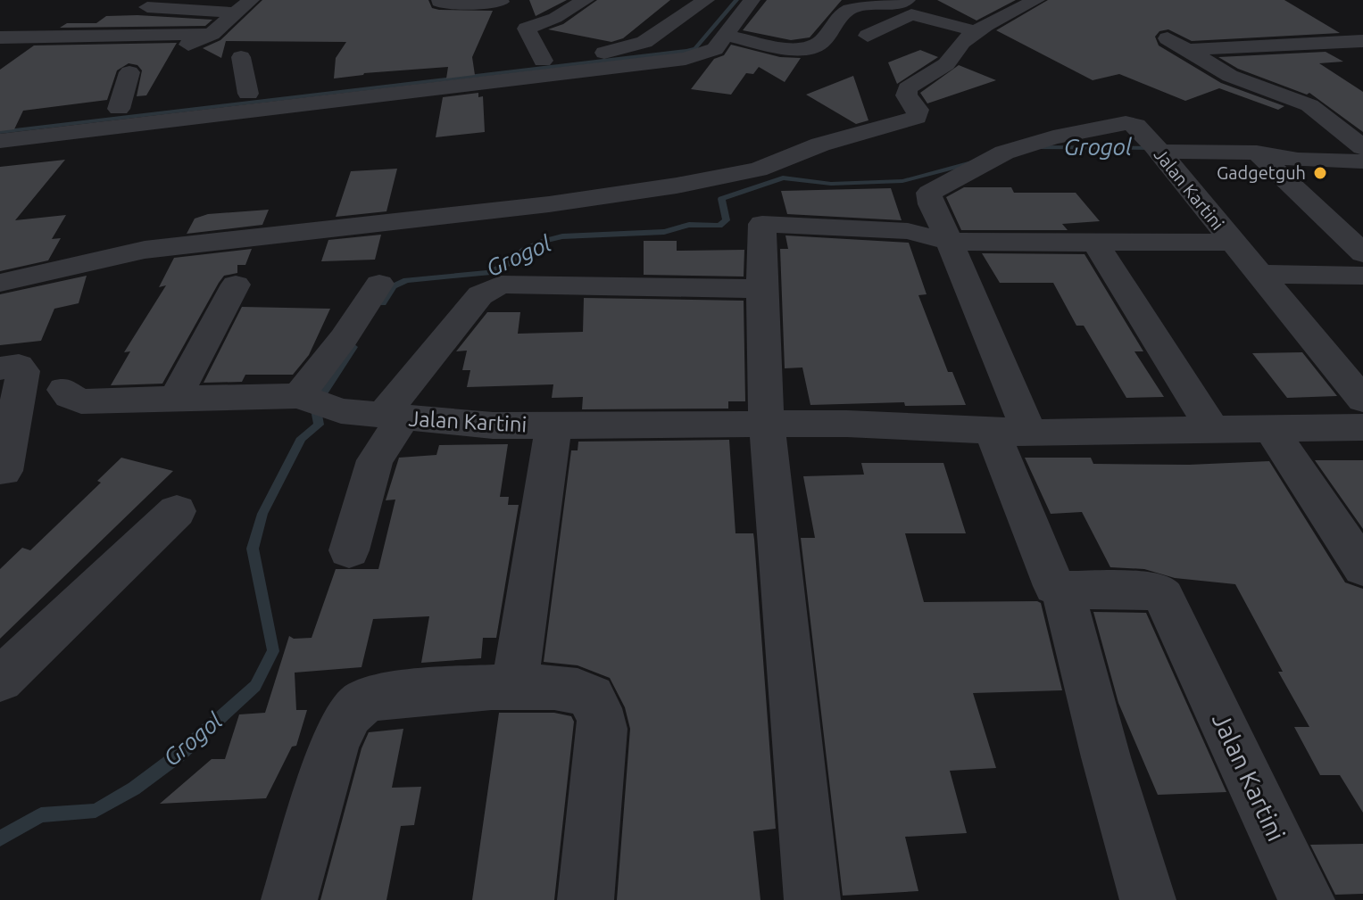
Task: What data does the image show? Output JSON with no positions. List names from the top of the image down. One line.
{"streets":{"street":["Jalan Kartini"]},"water":["Grogol"],"places":["Gadgetguh"]}
